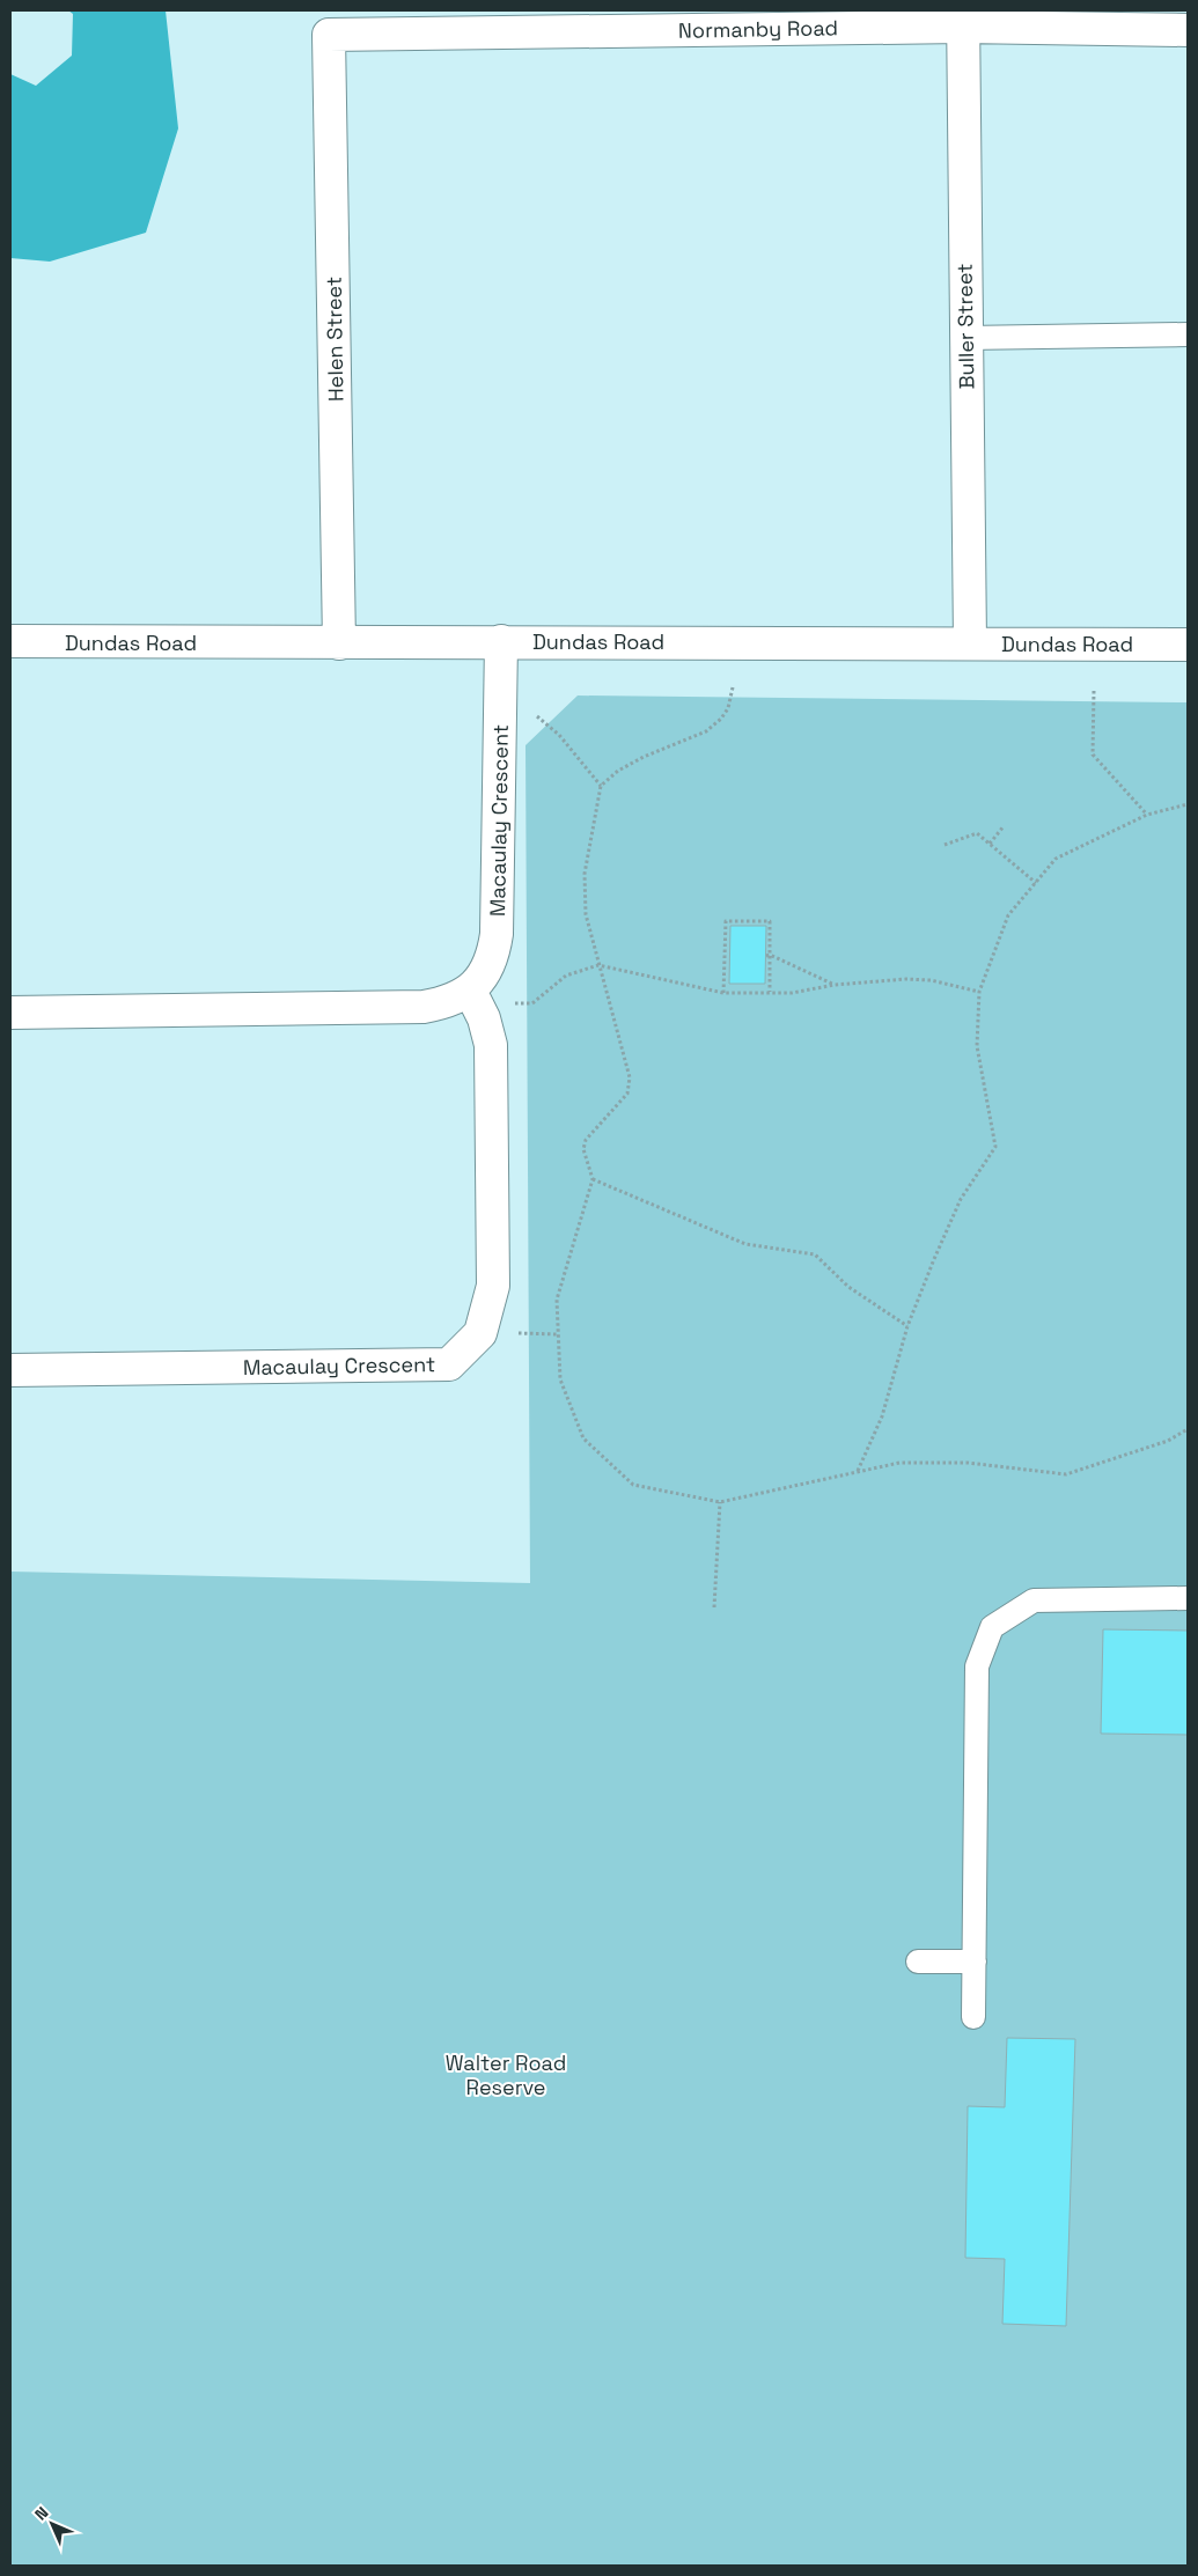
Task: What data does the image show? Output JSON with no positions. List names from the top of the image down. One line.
{"streets":{"street":["Normanby Road","Buller Street","Helen Street","Dundas Road","Macaulay Crescent"]},"crossings":[["Normanby Road","Buller Street"],["Normanby Road","Helen Street"],["Buller Street","Dundas Road"],["Helen Street","Dundas Road"],["Dundas Road","Macaulay Crescent"]],"parks":["Walter Road Reserve"],"north":"top left"}
